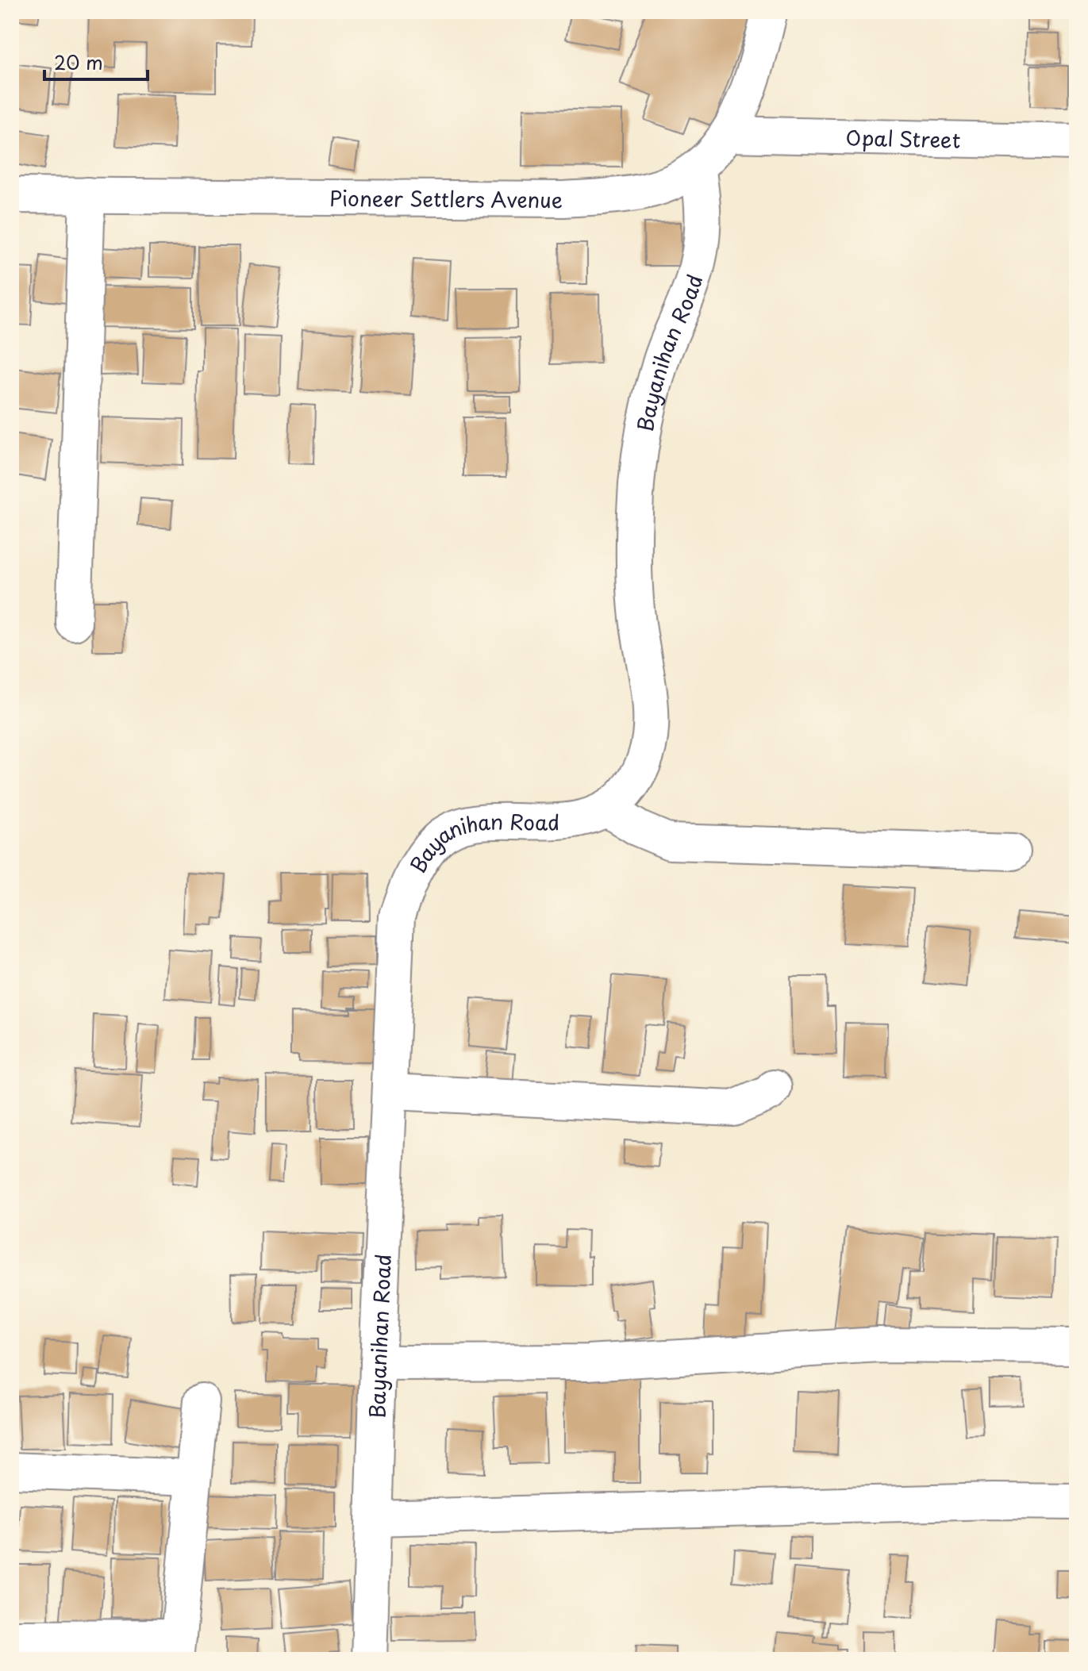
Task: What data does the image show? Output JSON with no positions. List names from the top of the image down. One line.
{"streets":{"street":["Opal Street","Pioneer Settlers Avenue","Bayanihan Road"]},"crossings":[["Opal Street","Pioneer Settlers Avenue"],["Pioneer Settlers Avenue","Bayanihan Road"]],"scale_bar":"20 m"}
